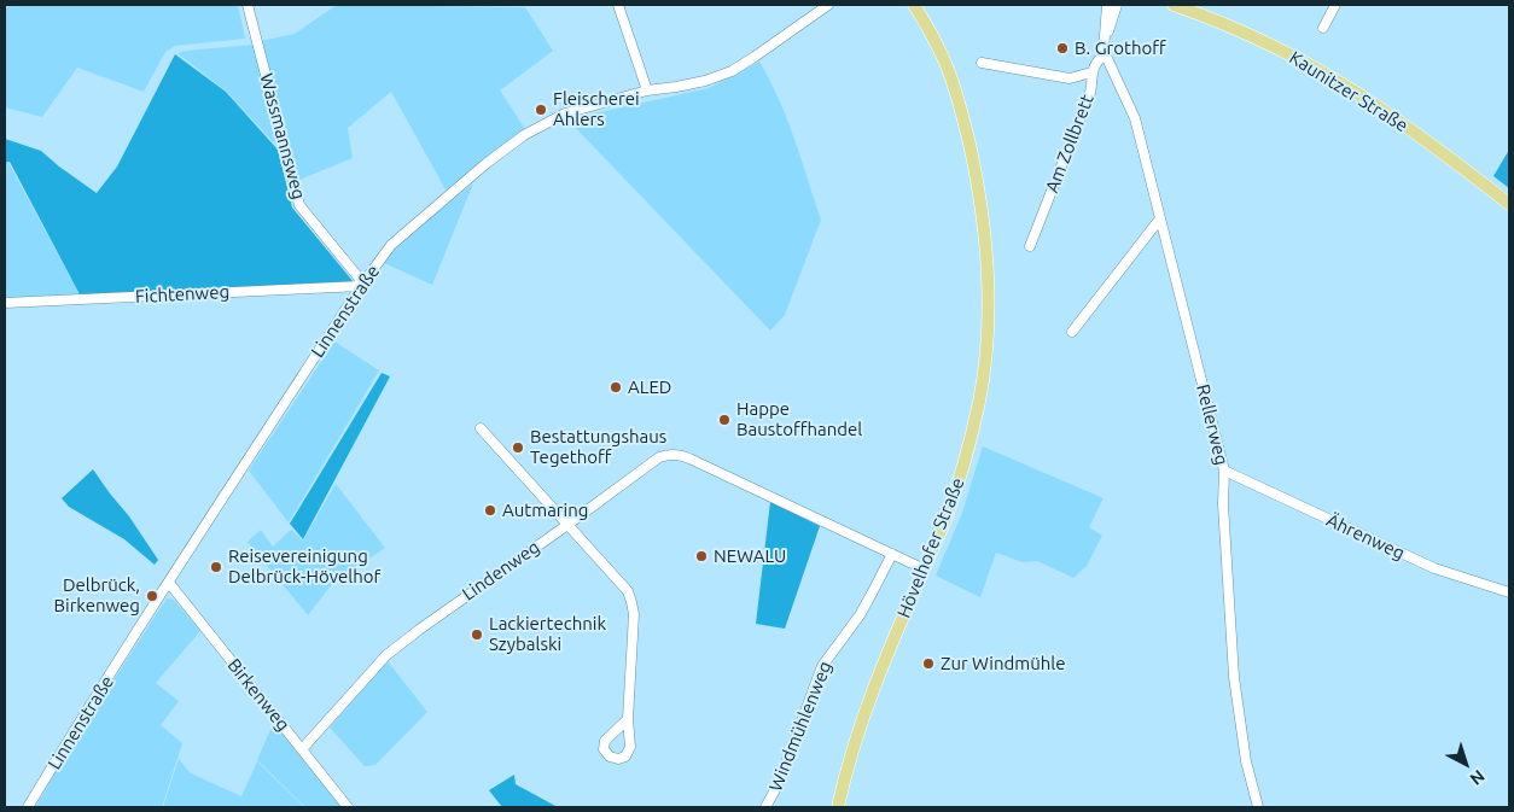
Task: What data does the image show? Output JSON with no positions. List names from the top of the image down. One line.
{"streets":{"main road":["Kaunitzer Straße","Hövelhofer Straße"],"street":["Wassmannsweg","Am Zollbrett","Fichtenweg","Linnenstraße","Rellerweg","Ährenweg","Lindenweg","Birkenweg","Windmühlenweg"]},"crossings":[["Wassmannsweg","Fichtenweg"],["Wassmannsweg","Linnenstraße"],["Am Zollbrett","Rellerweg"],["Fichtenweg","Linnenstraße"],["Linnenstraße","Birkenweg"],["Rellerweg","Ährenweg"],["Hövelhofer Straße","Lindenweg"],["Lindenweg","Birkenweg"],["Lindenweg","Windmühlenweg"]],"places":["B. Grothoff","Fleischerei Ahlers","ALED","Happe Baustoffhandel","Bestattungshaus Tegethoff","Autmaring","NEWALU","Reisevereinigung Delbrück-Hövelhof","Delbrück, Birkenweg","Lackiertechnik Szybalski","Zur Windmühle"],"north":"bottom right"}
